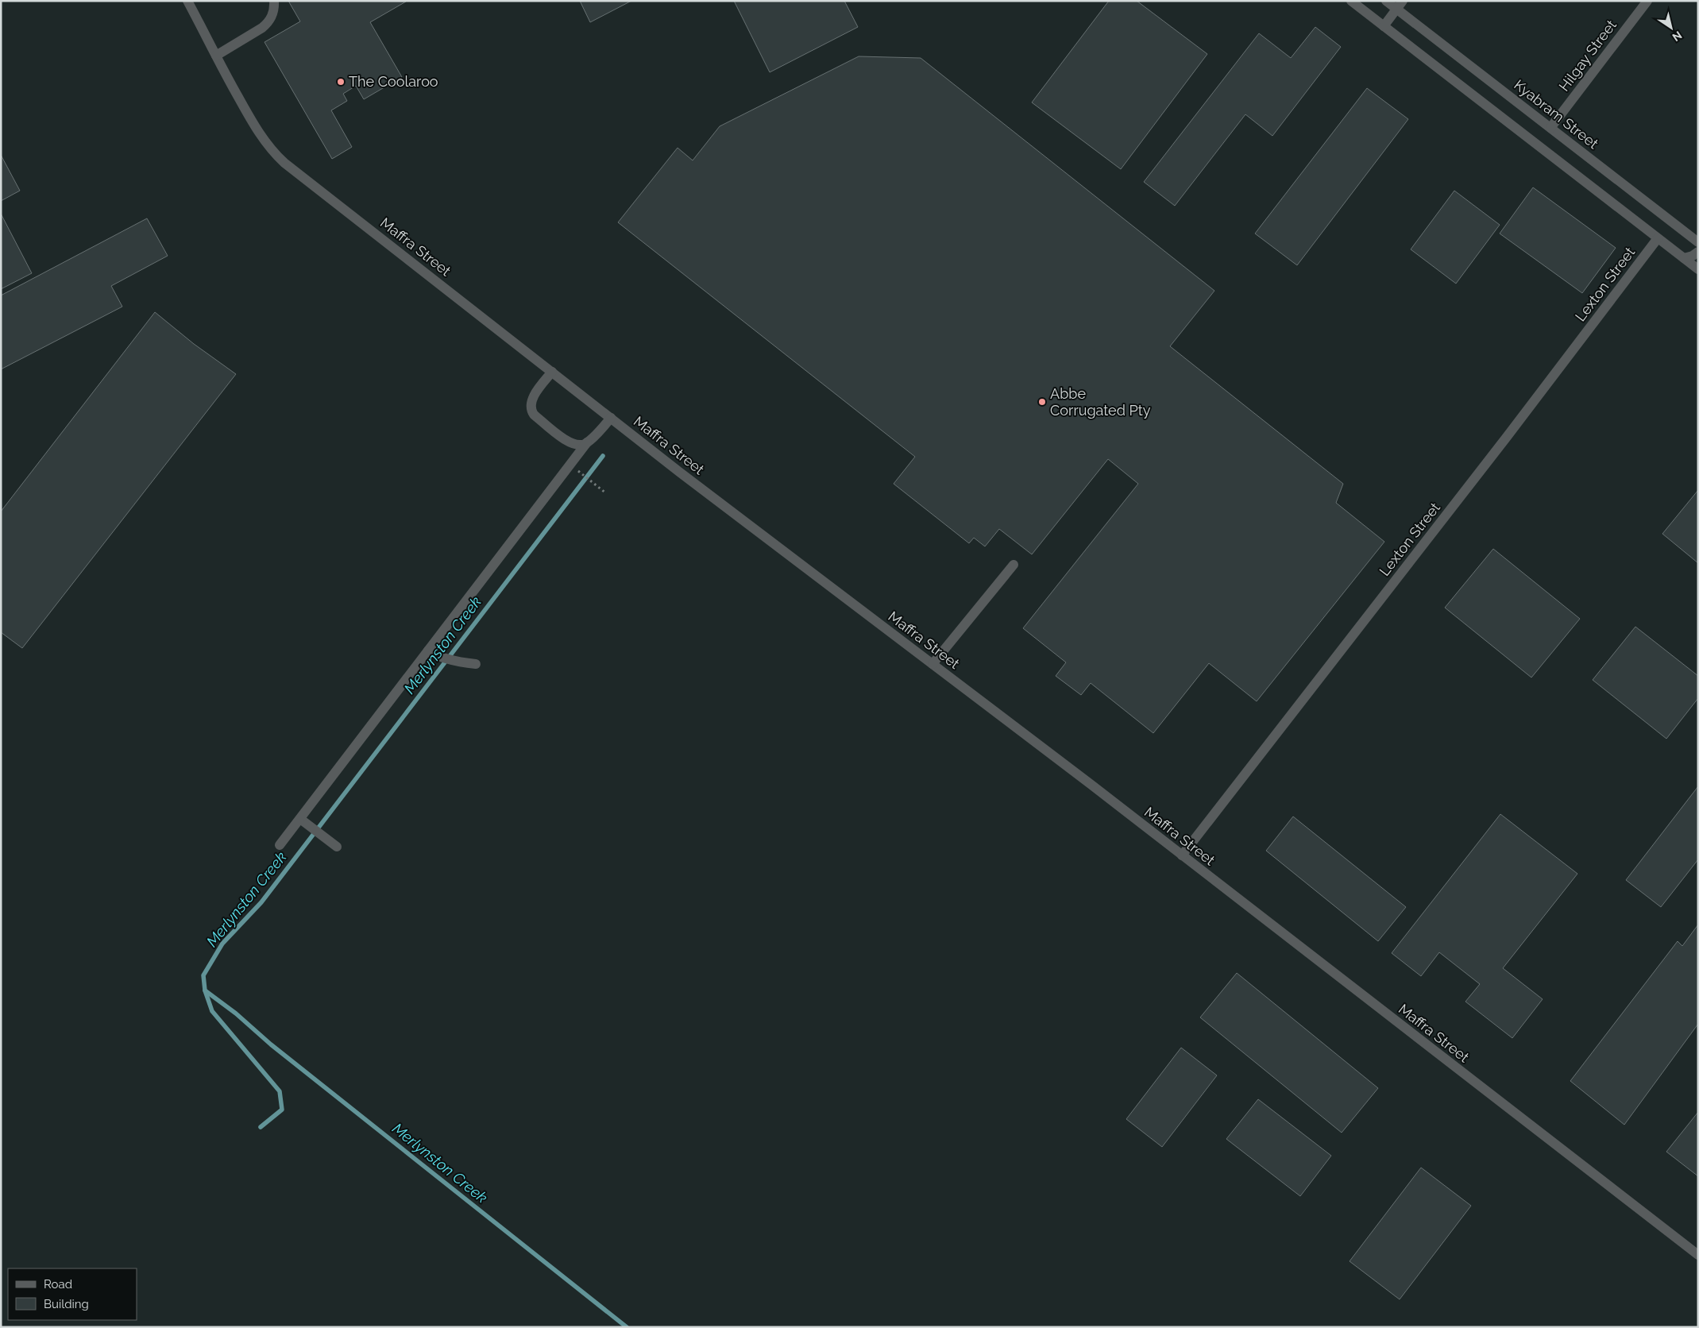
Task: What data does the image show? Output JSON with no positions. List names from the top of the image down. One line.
{"streets":{"street":["Hilgay Street","Kyabram Street","Maffra Street","Lexton Street"]},"crossings":[["Hilgay Street","Kyabram Street"],["Maffra Street","Lexton Street"]],"water":["Merlynston Creek"],"places":["The Coolaroo","Abbe Corrugated Pty"],"legend":["Road","Building"],"north":"bottom right"}
